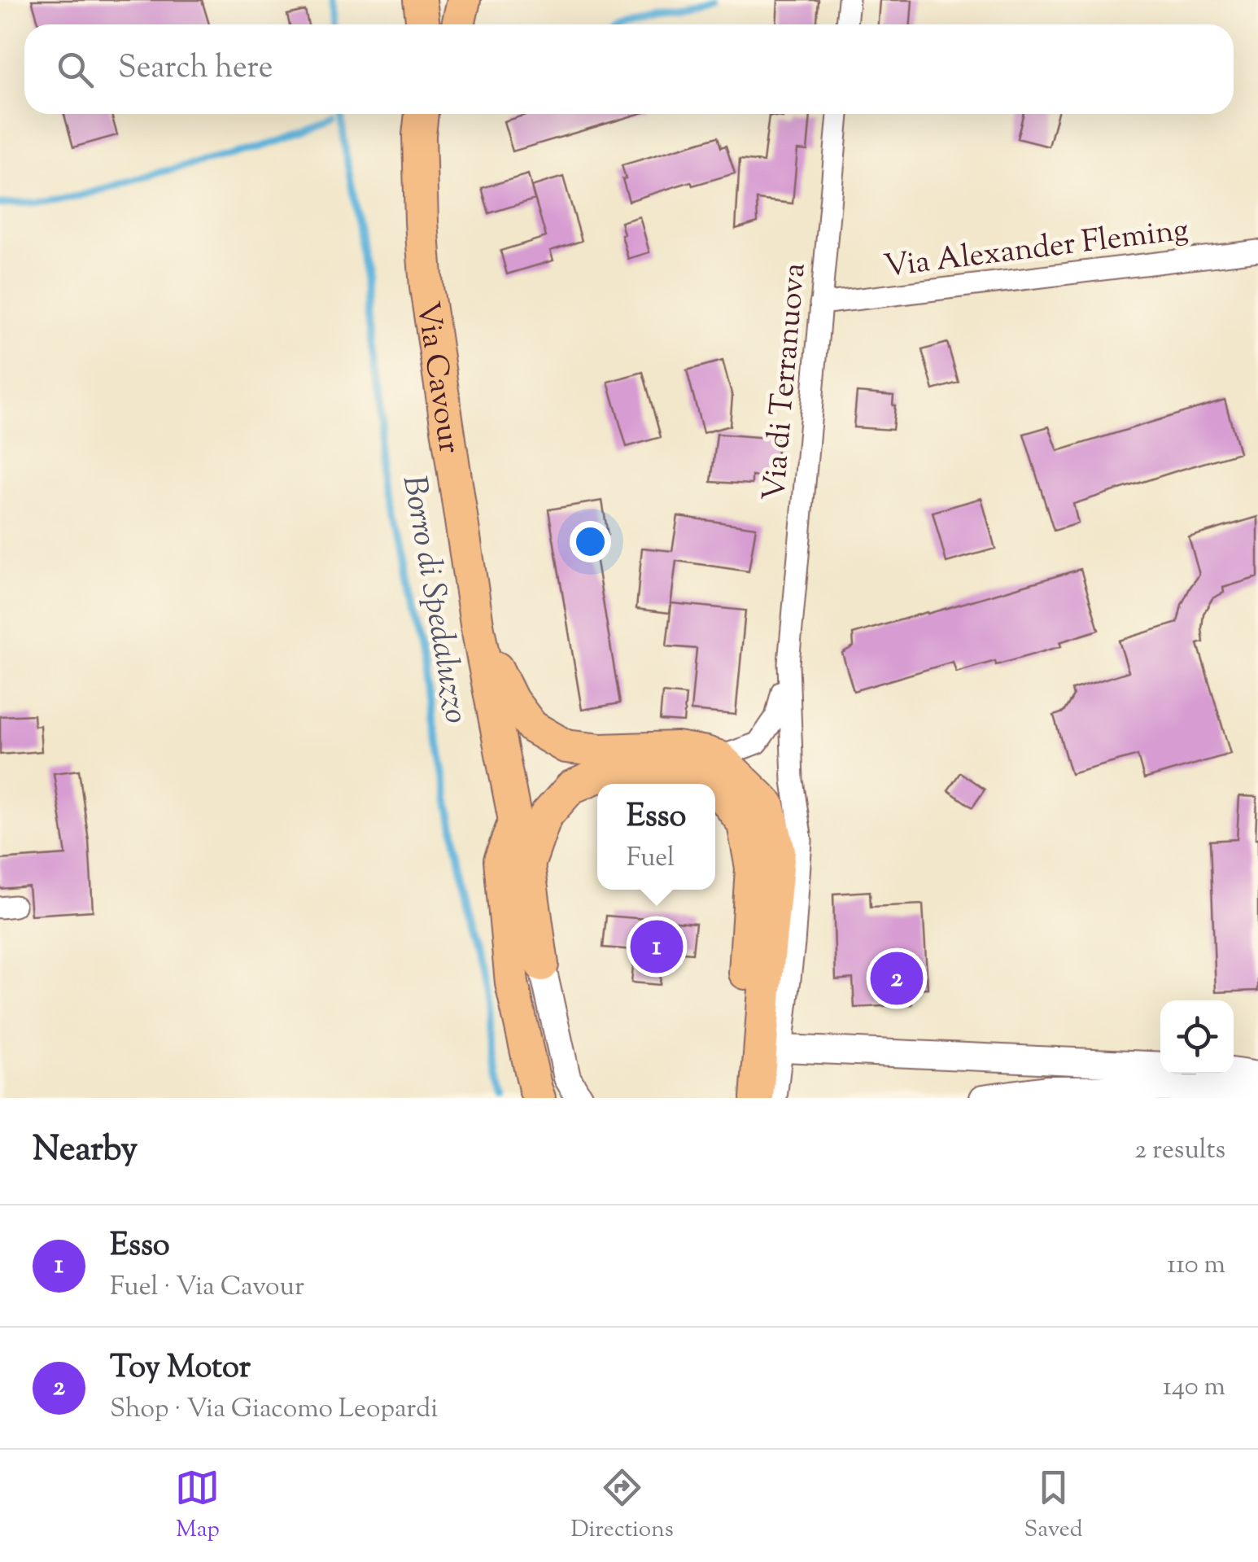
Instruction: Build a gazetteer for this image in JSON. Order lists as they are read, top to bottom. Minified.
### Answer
{"streets":{"main road":["Via Cavour"],"street":["Via Alexander Fleming","Via di Terranuova"]},"crossings":[["Via Alexander Fleming","Via di Terranuova"]],"water":["Borro di Spedaluzzo"],"page":{"search":"Search here","popup":["Esso","Fuel"],"pins":["1","2"],"heading":["Nearby","2 results"],"list":[{"mark":"1","name":"Esso","note":"Fuel · Via Cavour","value":"110 m"},{"mark":"2","name":"Toy Motor","note":"Shop · Via Giacomo Leopardi","value":"140 m"}],"nav":["Map","Directions","Saved"]}}
